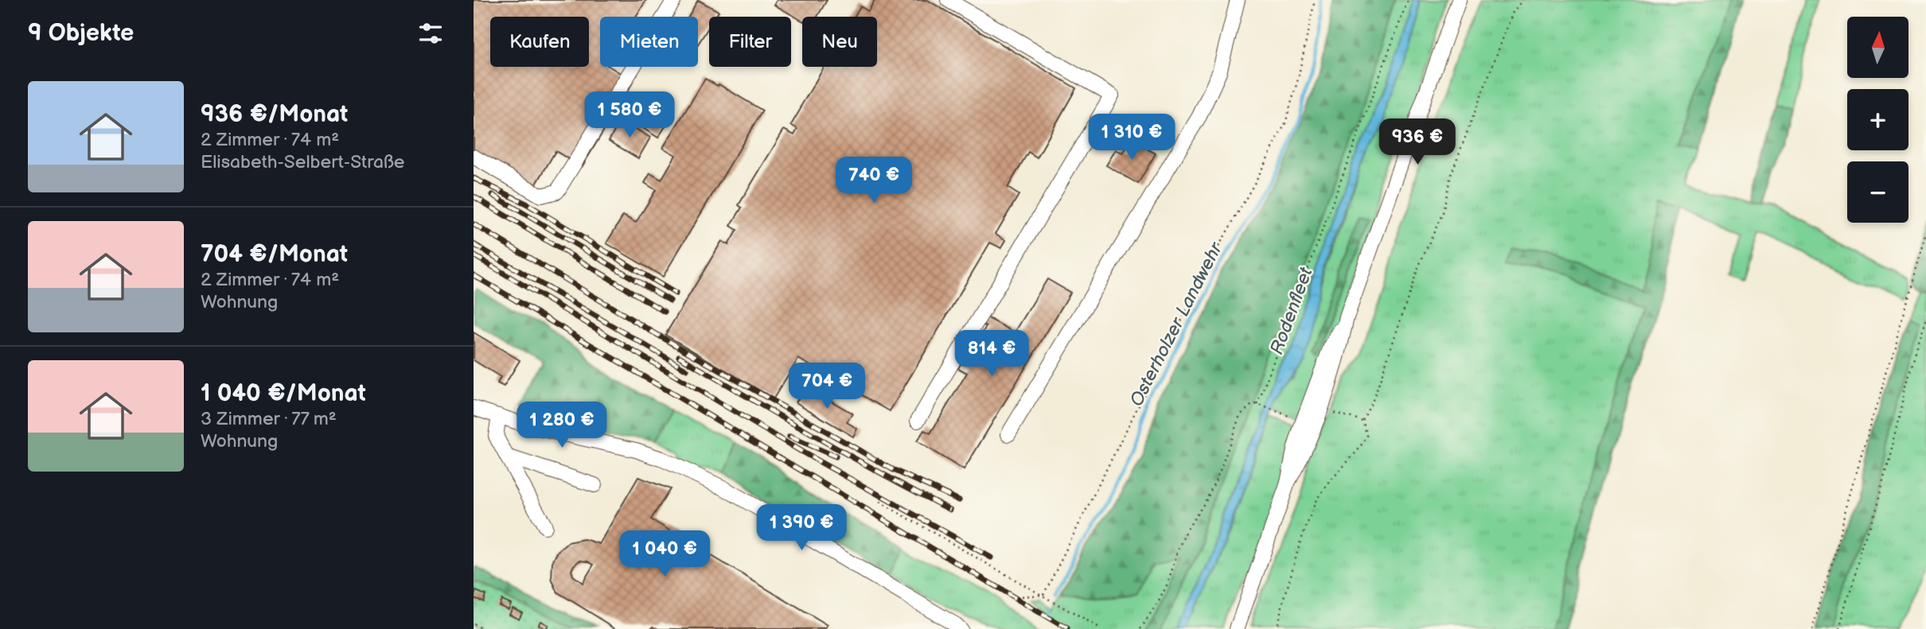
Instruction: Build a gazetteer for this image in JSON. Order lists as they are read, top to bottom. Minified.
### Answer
{"water":["Rodenfleet","Osterholzer Landwehr"],"north":"top","page":{"heading":"9 Objekte","map_buttons":["+","−"],"chip":["Kaufen","Mieten","Filter","Neu"],"list":[{"name":"936 €/Monat","note":"2 Zimmer · 74 m² · Elisabeth-Selbert-Straße"},{"name":"704 €/Monat","note":"2 Zimmer · 74 m² · Wohnung"},{"name":"1 040 €/Monat","note":"3 Zimmer · 77 m² · Wohnung"}],"price":["1 580 €","1 310 €","936 €","740 €","814 €","704 €","1 280 €","1 390 €","1 040 €"]}}
